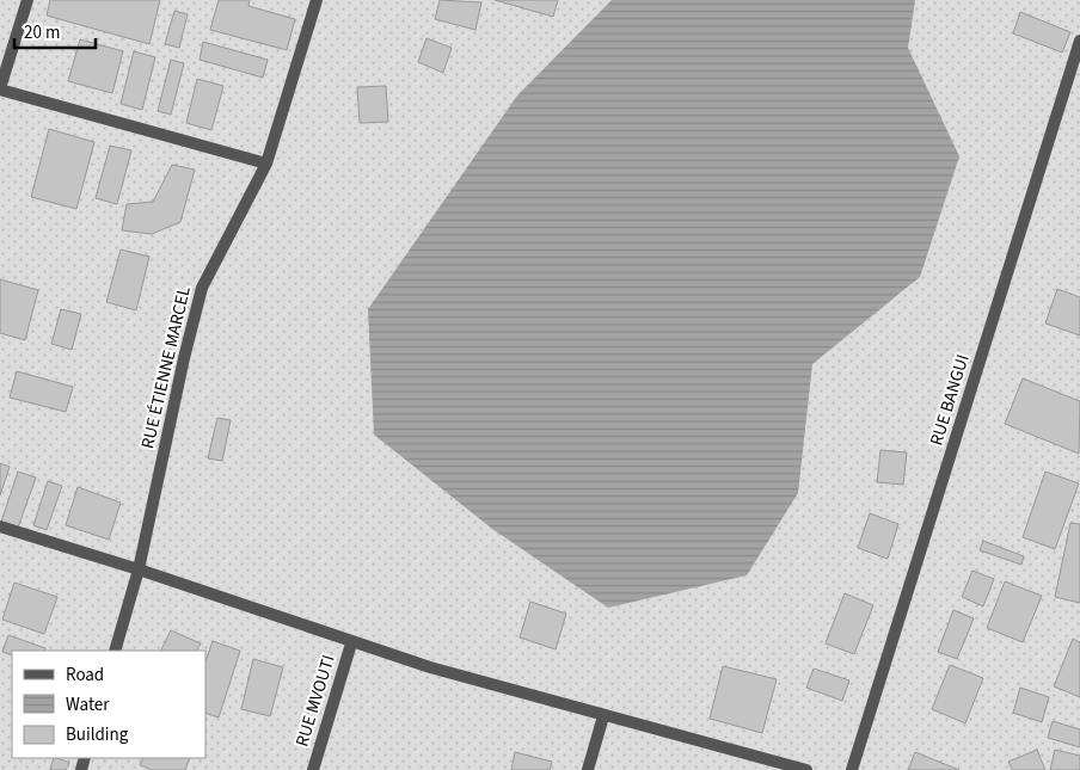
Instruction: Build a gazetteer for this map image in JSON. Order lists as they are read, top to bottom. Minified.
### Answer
{"streets":{"street":["RUE ÉTIENNE MARCEL","RUE BANGUI","RUE MVOUTI"]},"legend":["Road","Water","Building"],"scale_bar":"20 m"}
